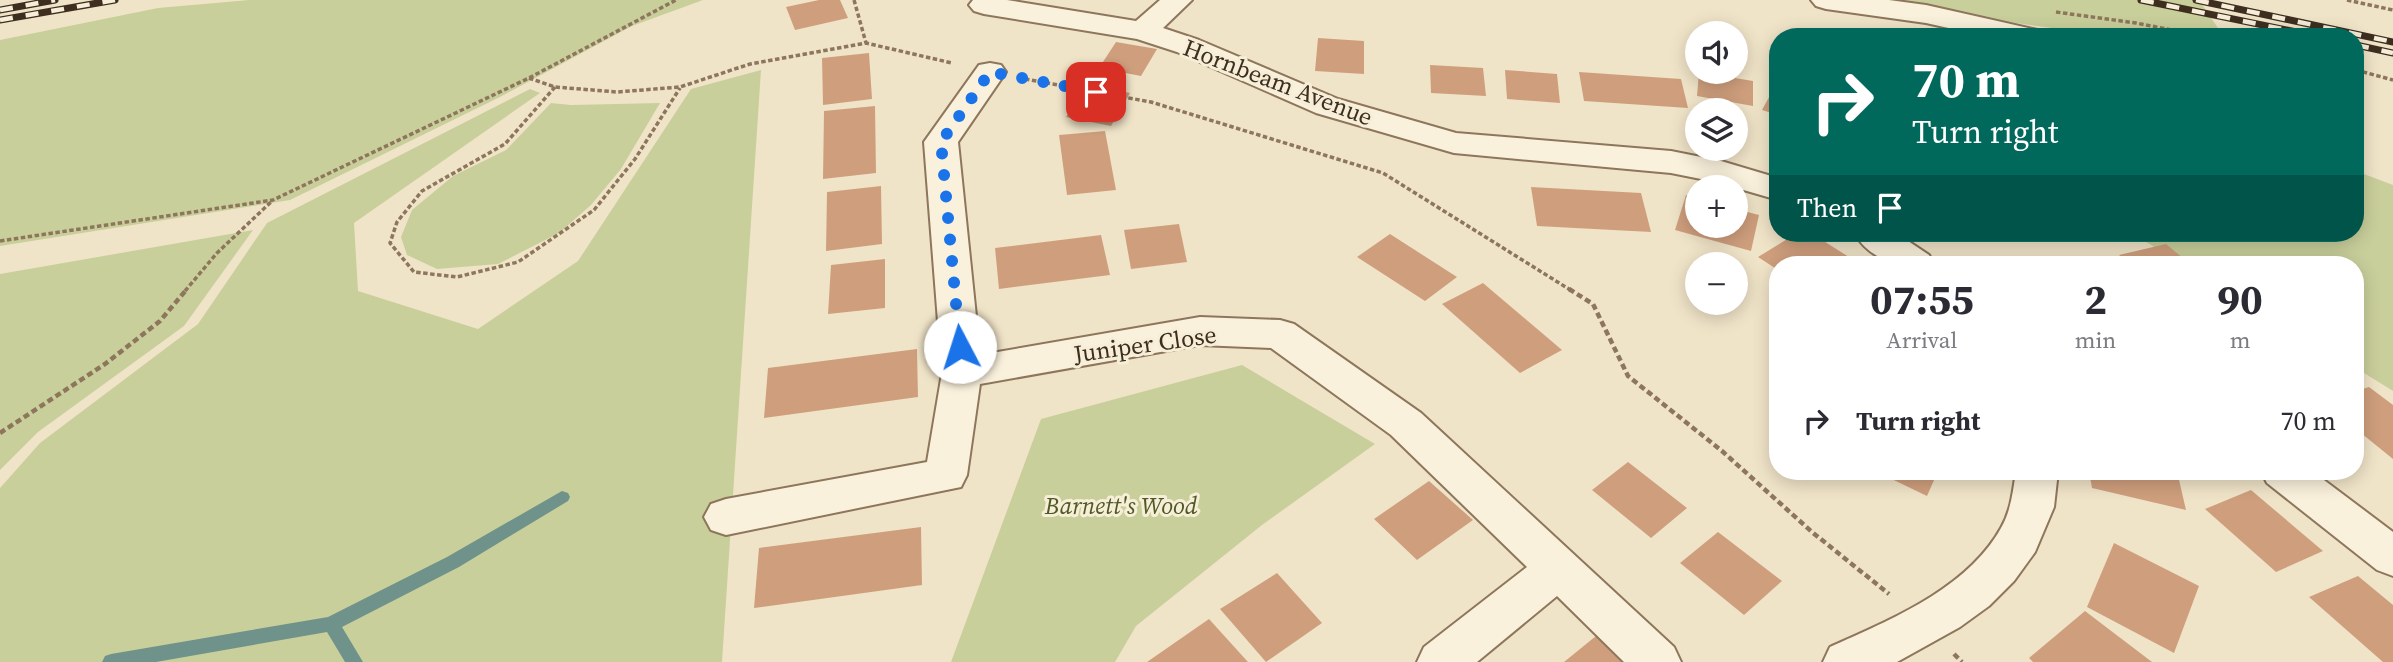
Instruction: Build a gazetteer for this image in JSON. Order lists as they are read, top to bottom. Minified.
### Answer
{"streets":{"street":["Hornbeam Avenue","Juniper Close"]},"parks":["Barnett's Wood"],"page":{"map_buttons":["+","−"],"turn":["70 m","Turn right"],"then":"Then","eta":["07:55","Arrival","2","min","90","m"],"list":[{"name":"Turn right","value":"70 m"}]}}
